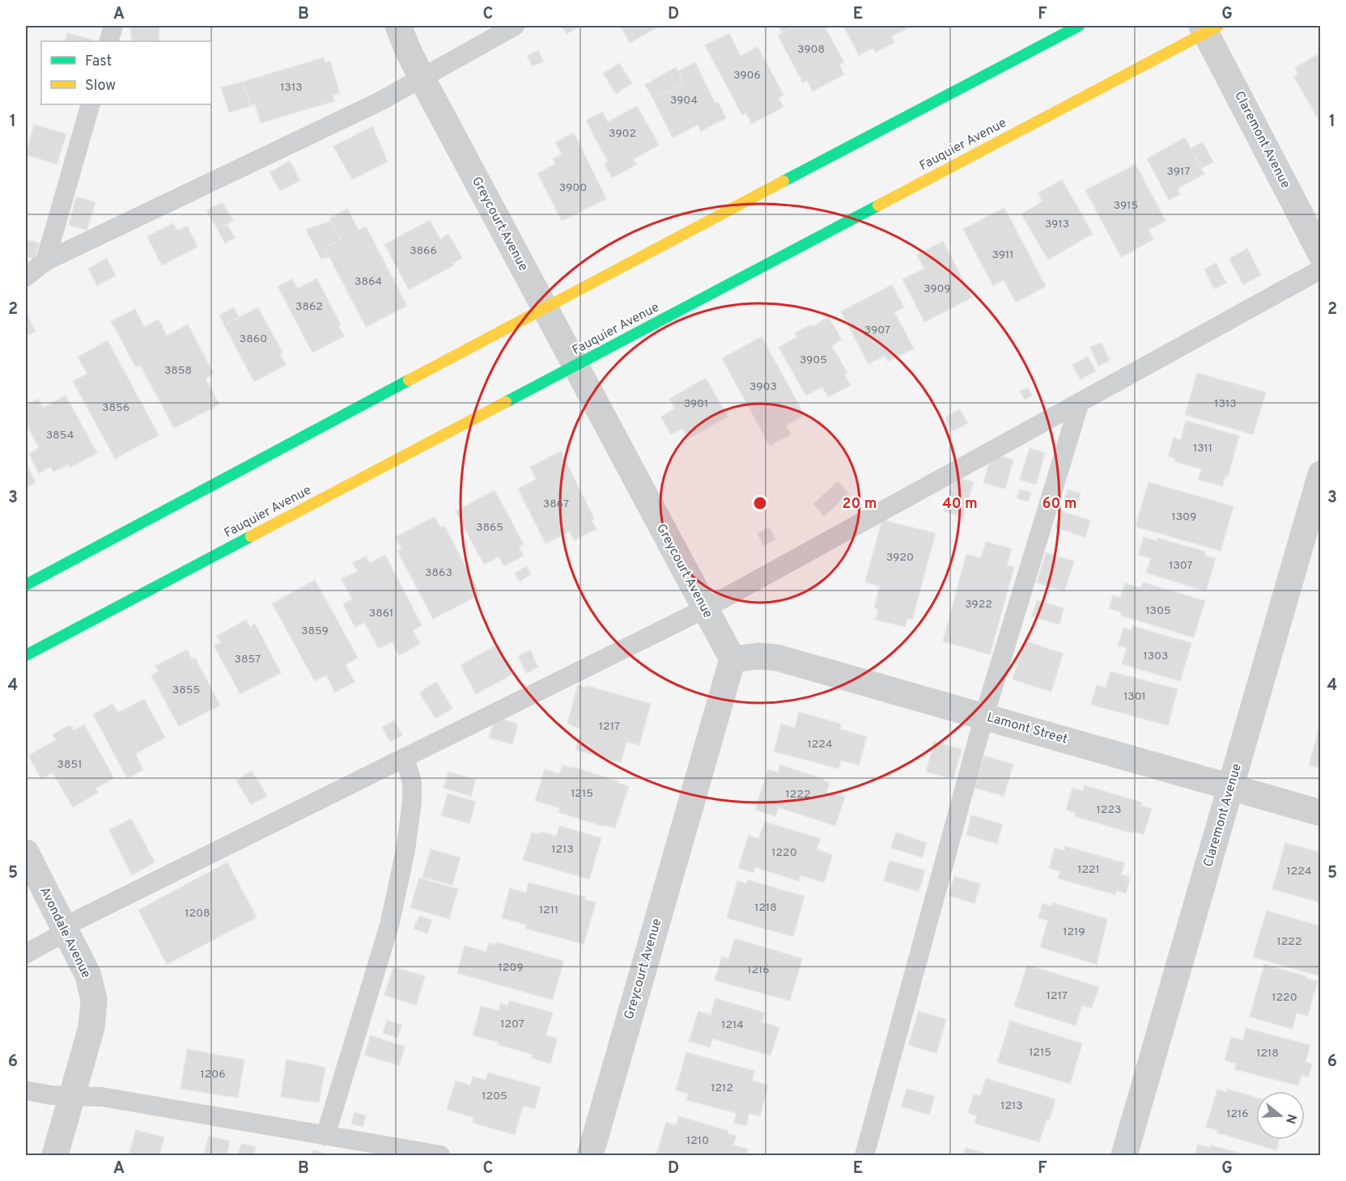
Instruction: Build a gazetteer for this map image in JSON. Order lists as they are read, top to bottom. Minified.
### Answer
{"streets":{"street":["Claremont Avenue","Fauquier Avenue","Greycourt Avenue","Lamont Street","Avondale Avenue"]},"crossings":[["Claremont Avenue","Fauquier Avenue"],["Claremont Avenue","Lamont Street"],["Fauquier Avenue","Greycourt Avenue"],["Greycourt Avenue","Lamont Street"]],"house_numbers":["3908","3906","1313","3904","3902","3917","3900","3915","3913","3866","3911","3864","3909","3862","3907","3860","3905","3858","3903","3901","1313","3856","3854","1311","3867","1309","3865","3920","1307","3863","3922","1305","3861","3859","1303","3857","3855","1301","1217","1224","3851","1215","1222","1223","1213","1220","1221","1224","1218","1211","1208","1219","1222","1209","1216","1217","1220","1207","1214","1215","1218","1206","1212","1205","1213","1216","1210"],"legend":["Fast","Slow"],"north":"right","grid":{"columns":["A","B","C","D","E","F","G"],"rows":["1","2","3","4","5","6"]},"rings":["20 m","40 m","60 m"]}
